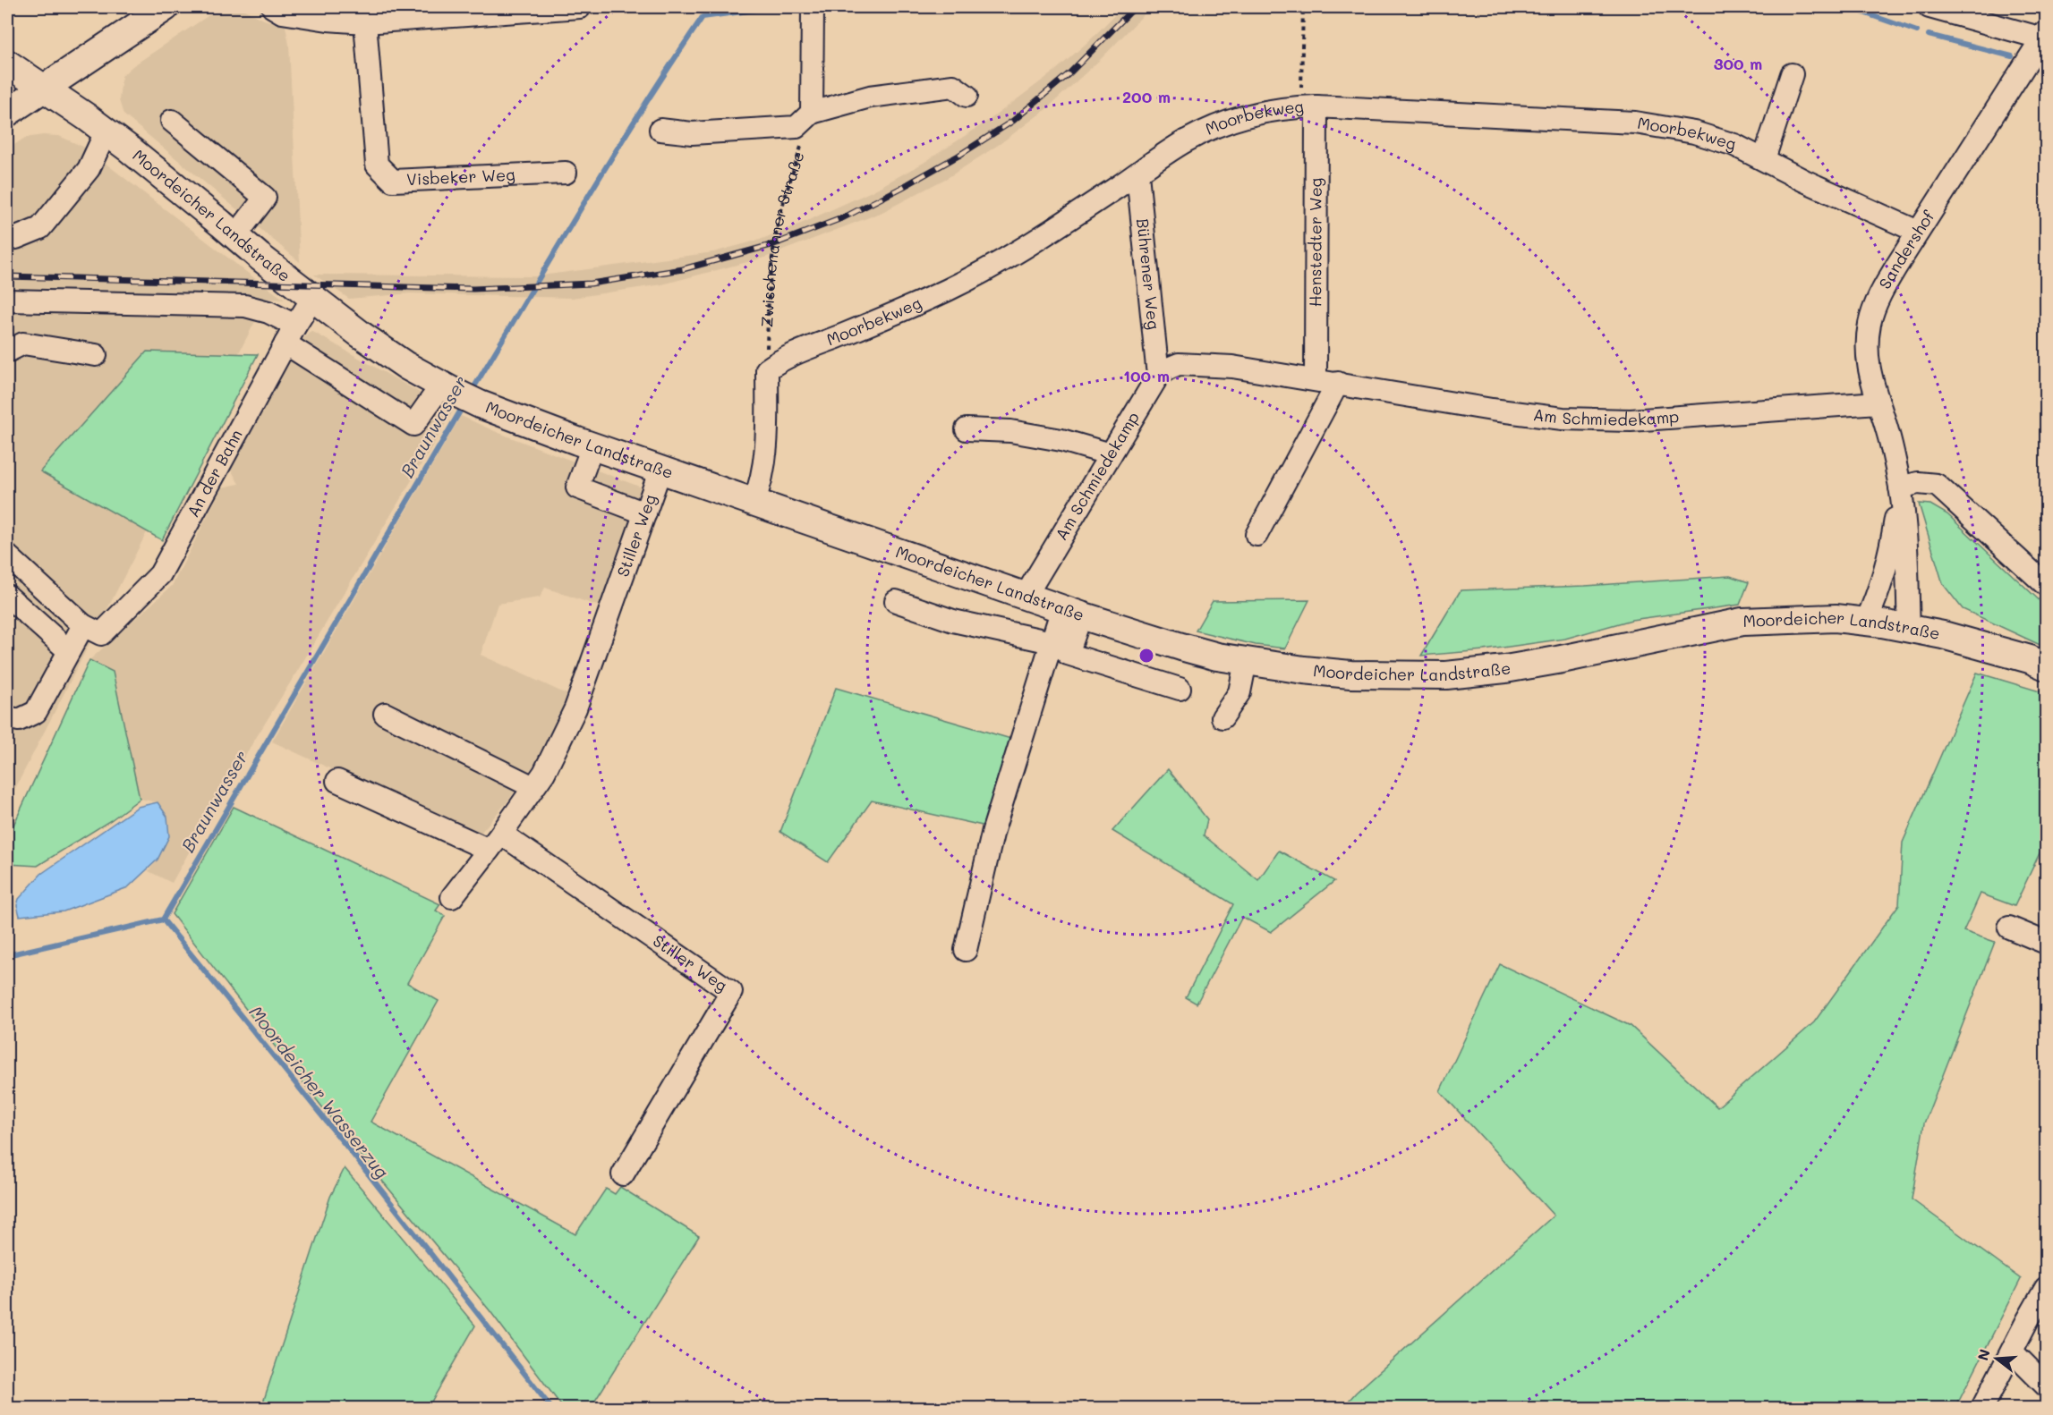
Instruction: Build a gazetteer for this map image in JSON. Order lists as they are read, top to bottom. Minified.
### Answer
{"streets":{"main road":["Moordeicher Landstraße"],"street":["Moorbekweg","Visbeker Weg","Zwischenahner Straße","Henstedter Weg","Sandershof","Bührener Weg","Am Schmiedekamp","An der Bahn","Stiller Weg"]},"crossings":[["Moorbekweg","Zwischenahner Straße"],["Moorbekweg","Henstedter Weg"],["Moorbekweg","Sandershof"],["Moorbekweg","Bührener Weg"],["Moordeicher Landstraße","Sandershof"],["Moordeicher Landstraße","Am Schmiedekamp"],["Moordeicher Landstraße","An der Bahn"],["Moordeicher Landstraße","Stiller Weg"],["Henstedter Weg","Am Schmiedekamp"],["Sandershof","Am Schmiedekamp"],["Bührener Weg","Am Schmiedekamp"]],"water":["Braunwasser","Moordeicher Wasserzug"],"north":"left","rings":["300 m","200 m","100 m"]}
